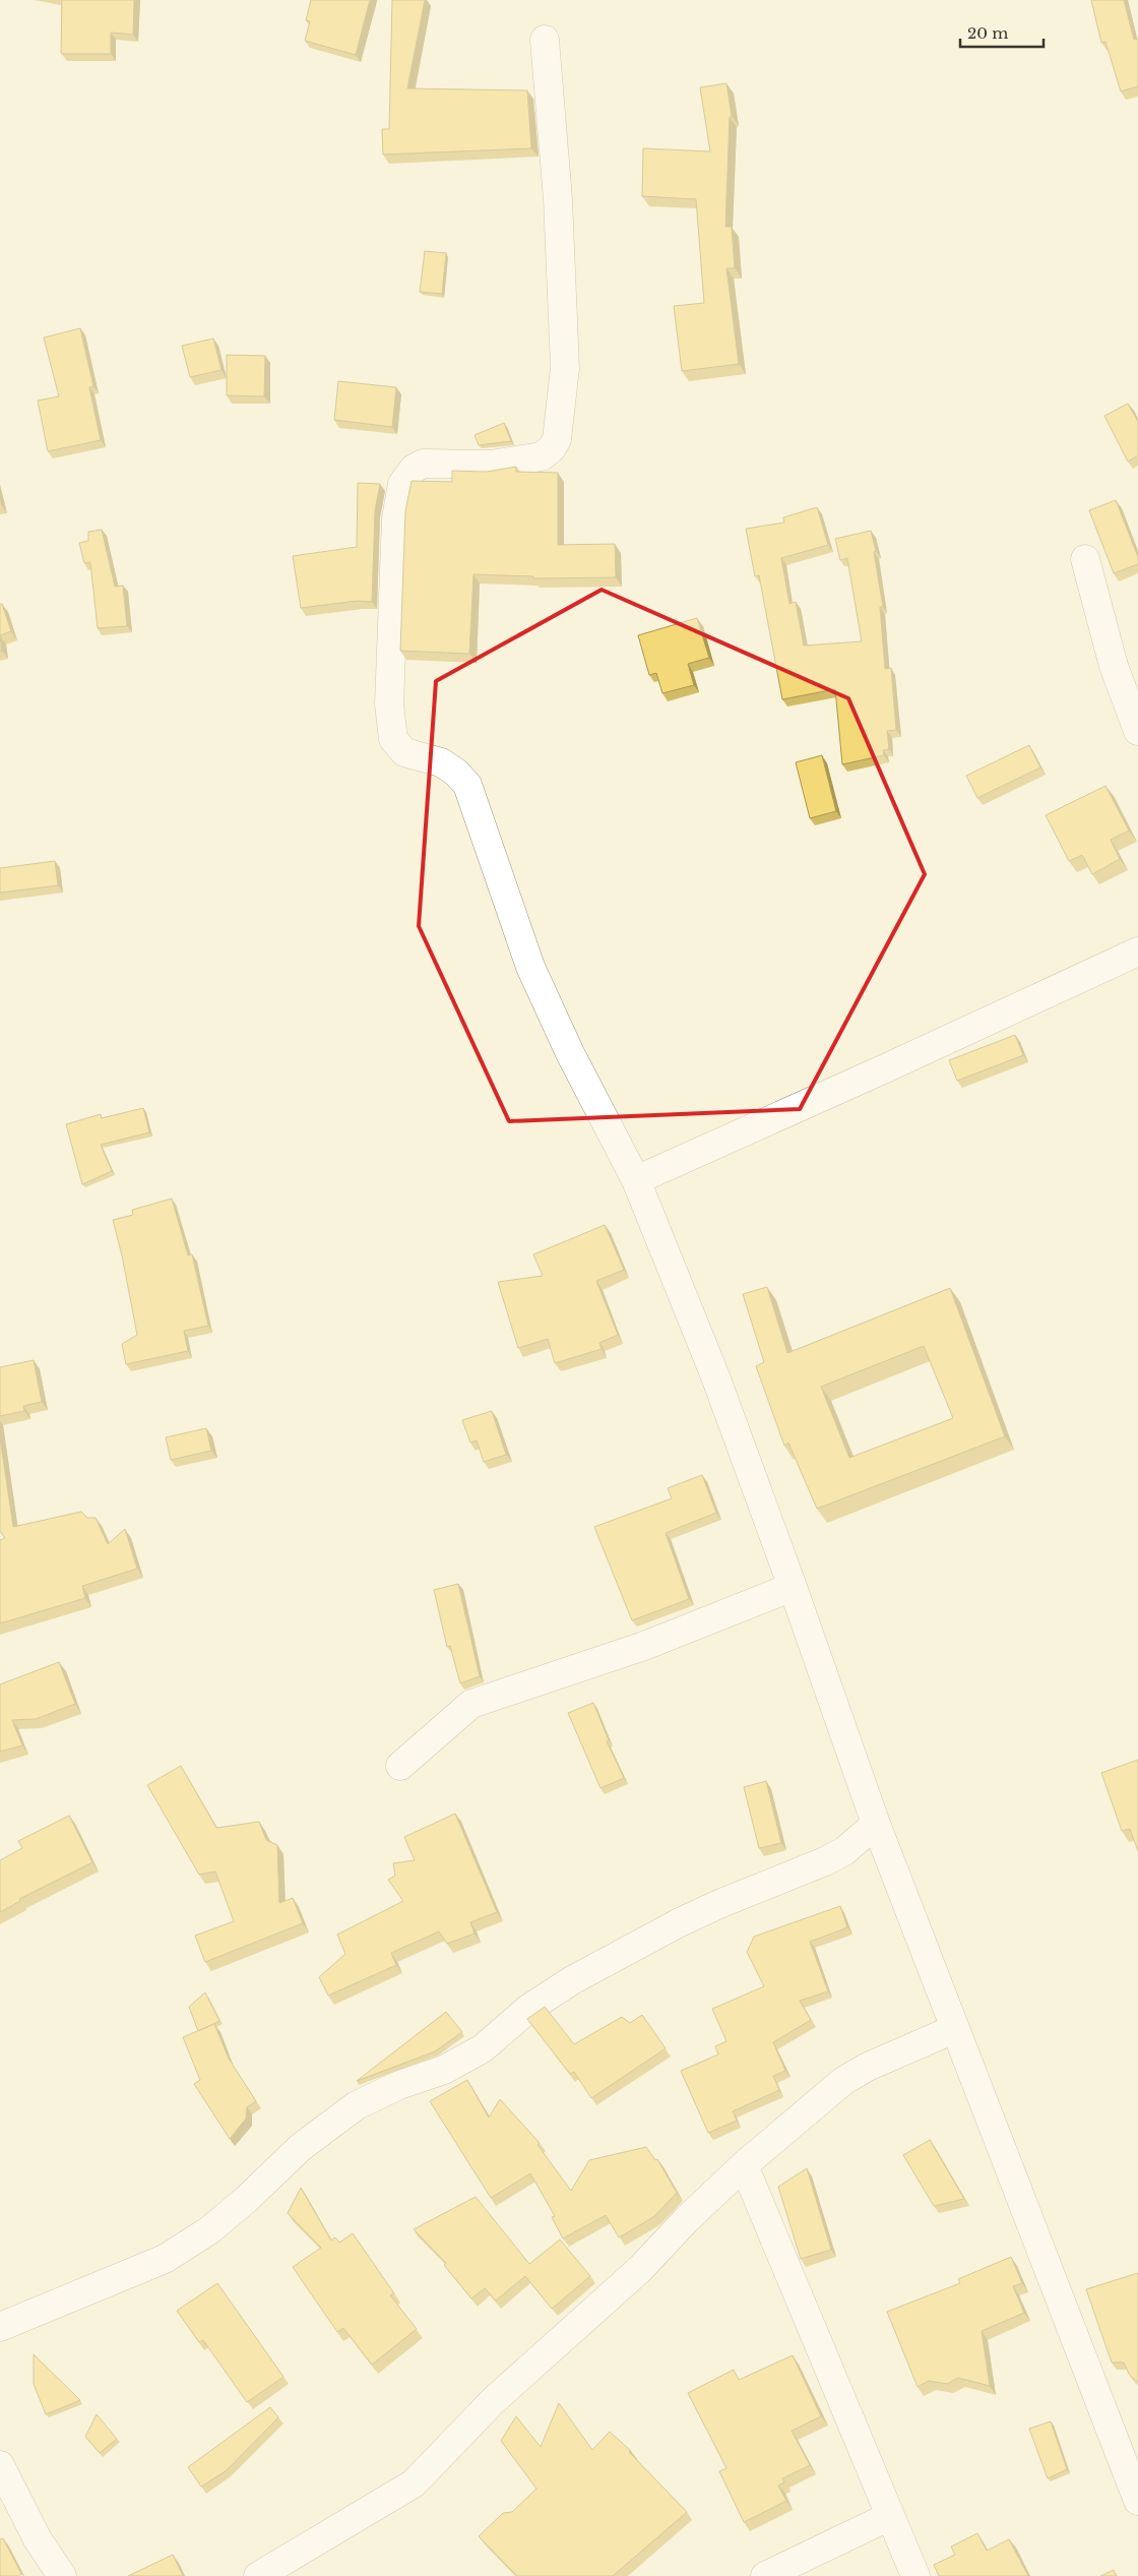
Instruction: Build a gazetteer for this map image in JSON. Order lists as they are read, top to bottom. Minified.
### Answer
{"scale_bar":"20 m"}
